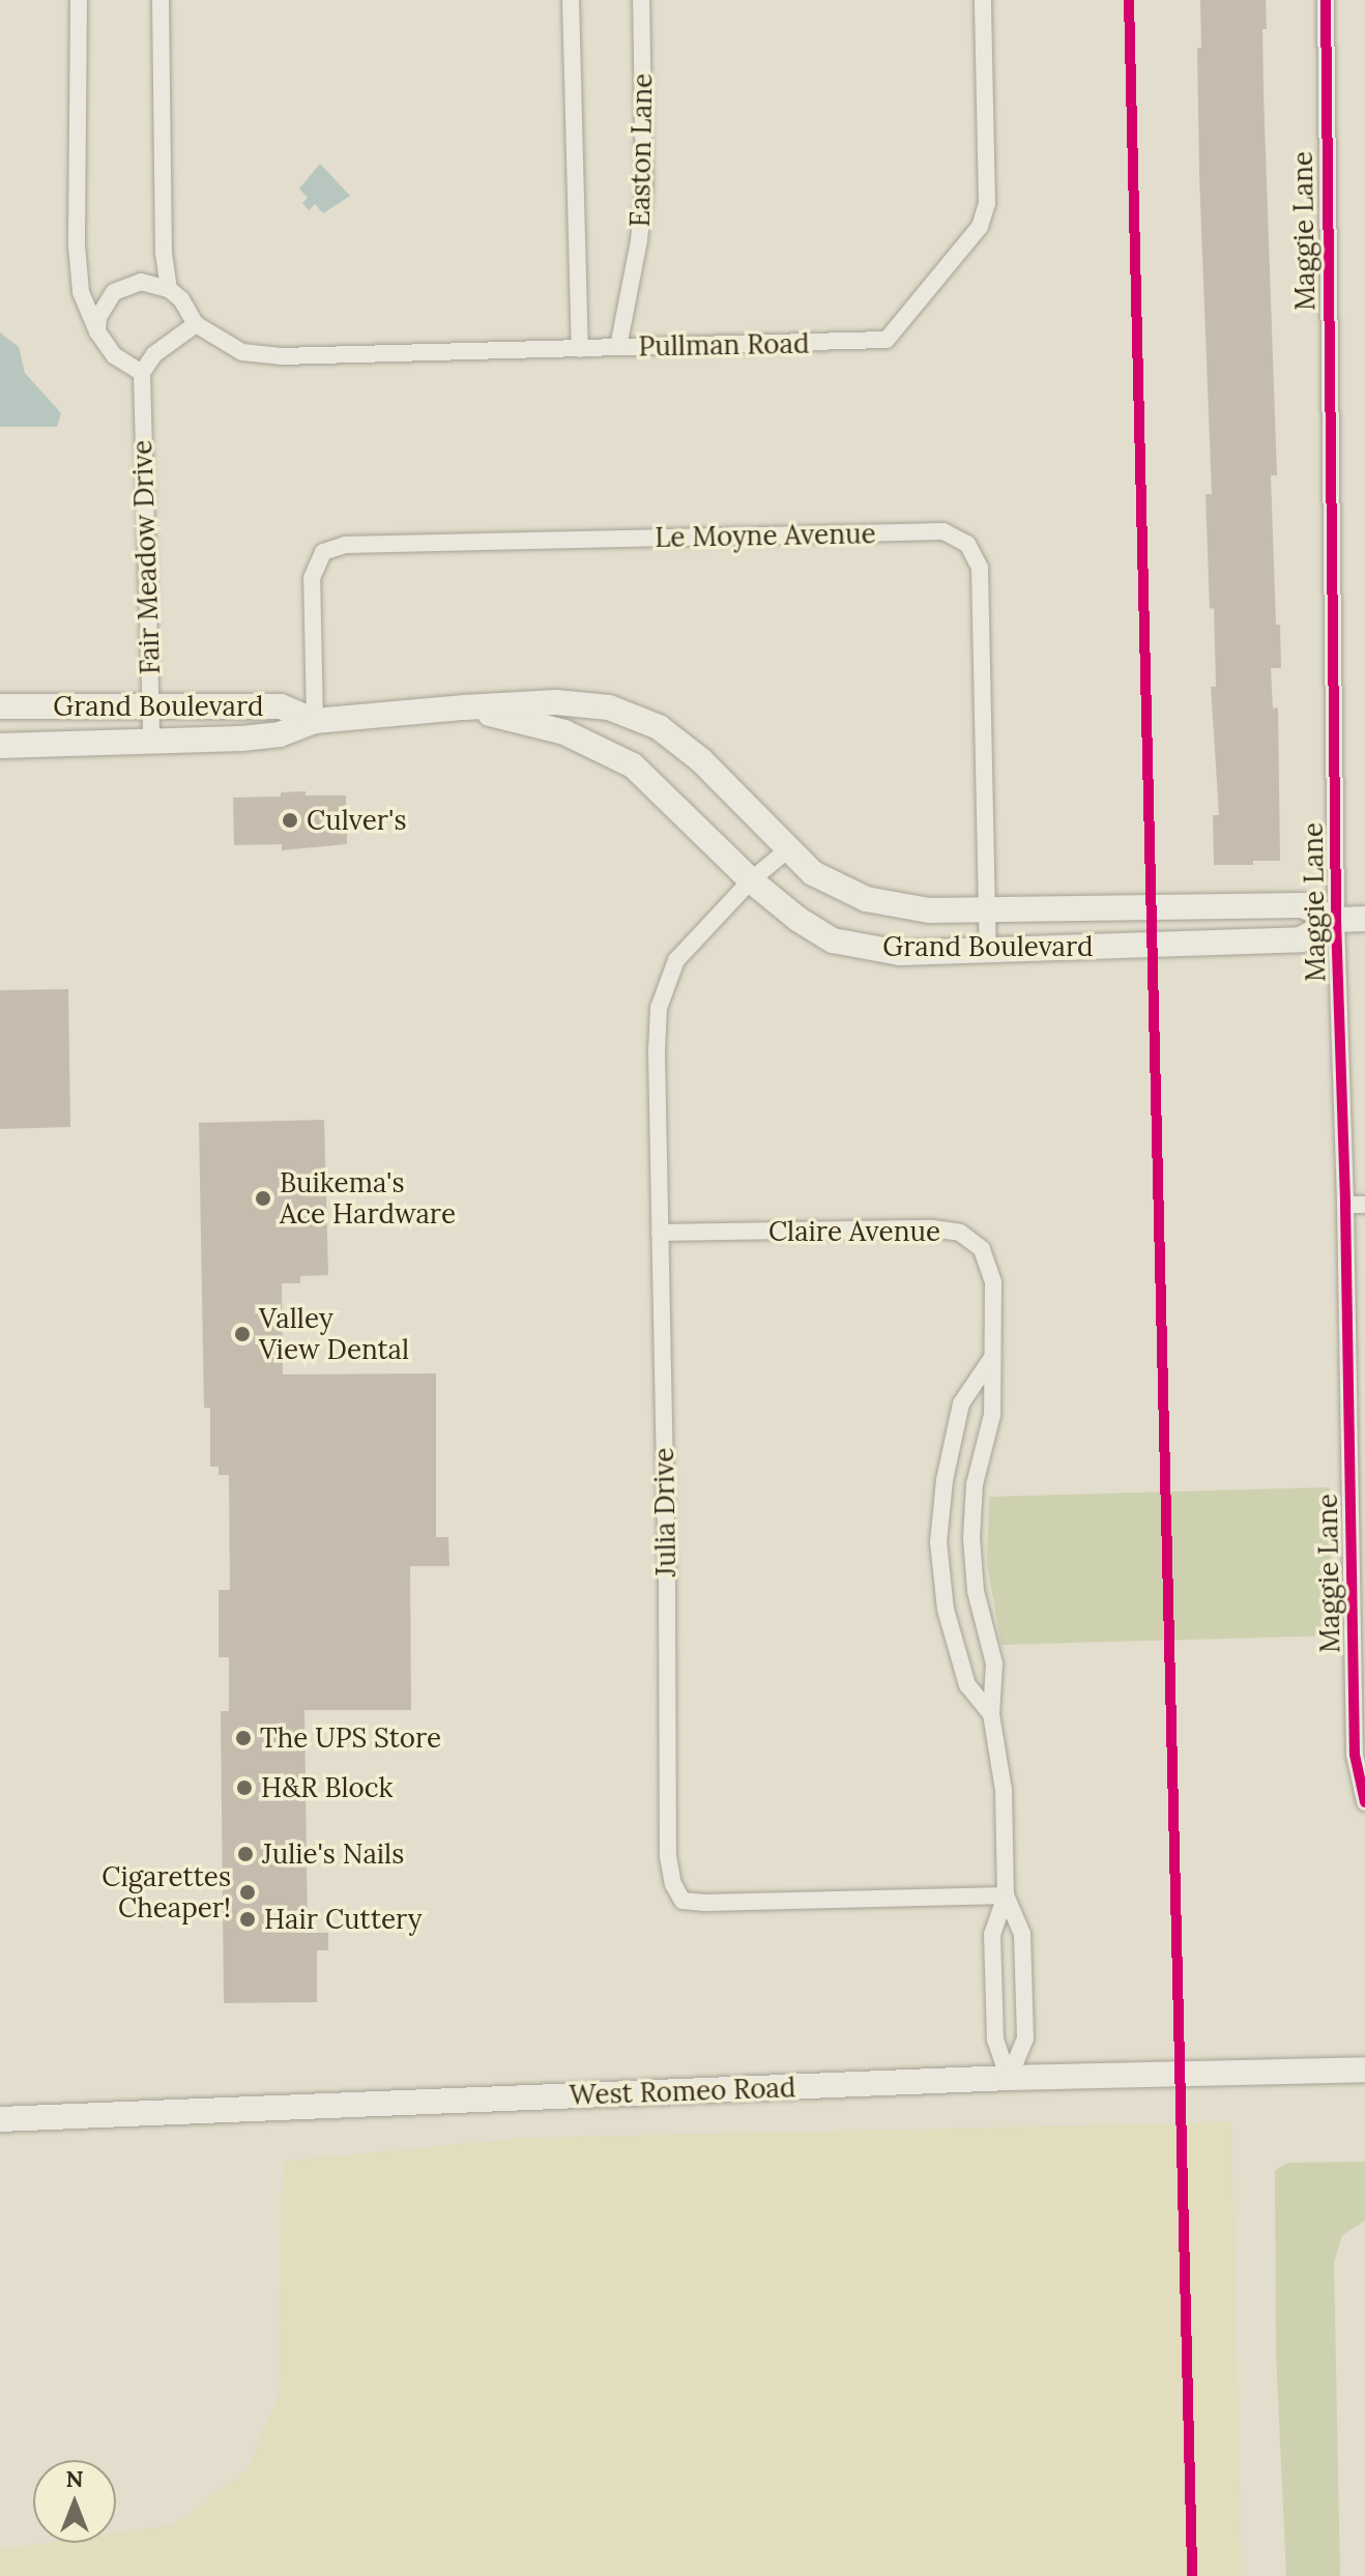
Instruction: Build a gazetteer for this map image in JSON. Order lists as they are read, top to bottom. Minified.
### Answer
{"streets":{"street":["Easton Lane","Maggie Lane","Pullman Road","Le Moyne Avenue","Fair Meadow Drive","Grand Boulevard","Claire Avenue","Julia Drive","West Romeo Road"]},"crossings":[["Easton Lane","Pullman Road"],["Maggie Lane","Grand Boulevard"],["Pullman Road","Fair Meadow Drive"],["Le Moyne Avenue","Grand Boulevard"],["Fair Meadow Drive","Grand Boulevard"],["Grand Boulevard","Julia Drive"],["Claire Avenue","Julia Drive"],["Claire Avenue","West Romeo Road"]],"places":["Culver's","Buikema's Ace Hardware","Valley View Dental","The UPS Store","H&R Block","Julie's Nails","Cigarettes Cheaper!","Hair Cuttery"],"north":"top"}
